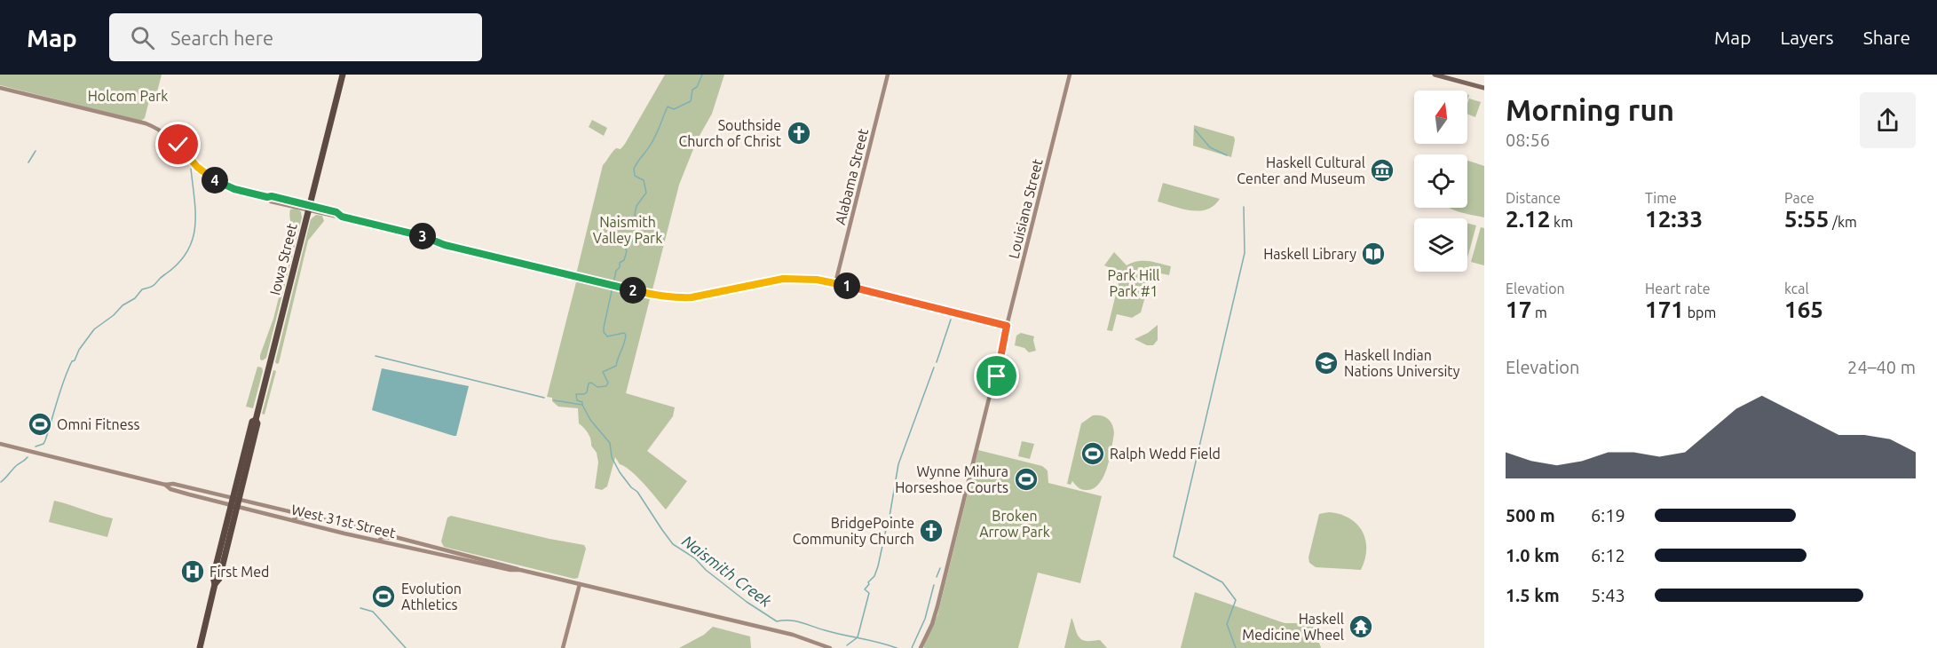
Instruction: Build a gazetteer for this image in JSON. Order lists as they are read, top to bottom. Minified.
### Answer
{"streets":{"highway":["Iowa Street"],"main road":["Alabama Street","Louisiana Street","West 31st Street"]},"crossings":[["Iowa Street","West 31st Street"]],"water":["Naismith Creek"],"parks":["Holcom Park","Naismith Valley Park","Park Hill Park #1","Broken Arrow Park"],"places":{"church":["Southside Church of Christ","BridgePointe Community Church"],"museum":["Haskell Cultural Center and Museum"],"library":["Haskell Library"],"school or university":["Haskell Indian Nations University"],"sports":["Omni Fitness","Ralph Wedd Field","Wynne Mihura Horseshoe Courts","Evolution Athletics"],"hospital":["First Med"],"temple":["Haskell Medicine Wheel"]},"north":"top","page":{"header":"Map","search":"Search here","nav":["Map","Layers","Share"],"heading":["Morning run","08:56"],"stats":[["Distance","2.12 km"],["Time","12:33"],["Pace","5:55 /km"],["Elevation","17 m"],["Heart rate","171 bpm"],["kcal","165"]],"pins":["4","3","1","2"],"chart":["Elevation","24–40 m"],"list":[{"name":"500 m","note":"6:19"},{"name":"1.0 km","note":"6:12"},{"name":"1.5 km","note":"5:43"}]}}
